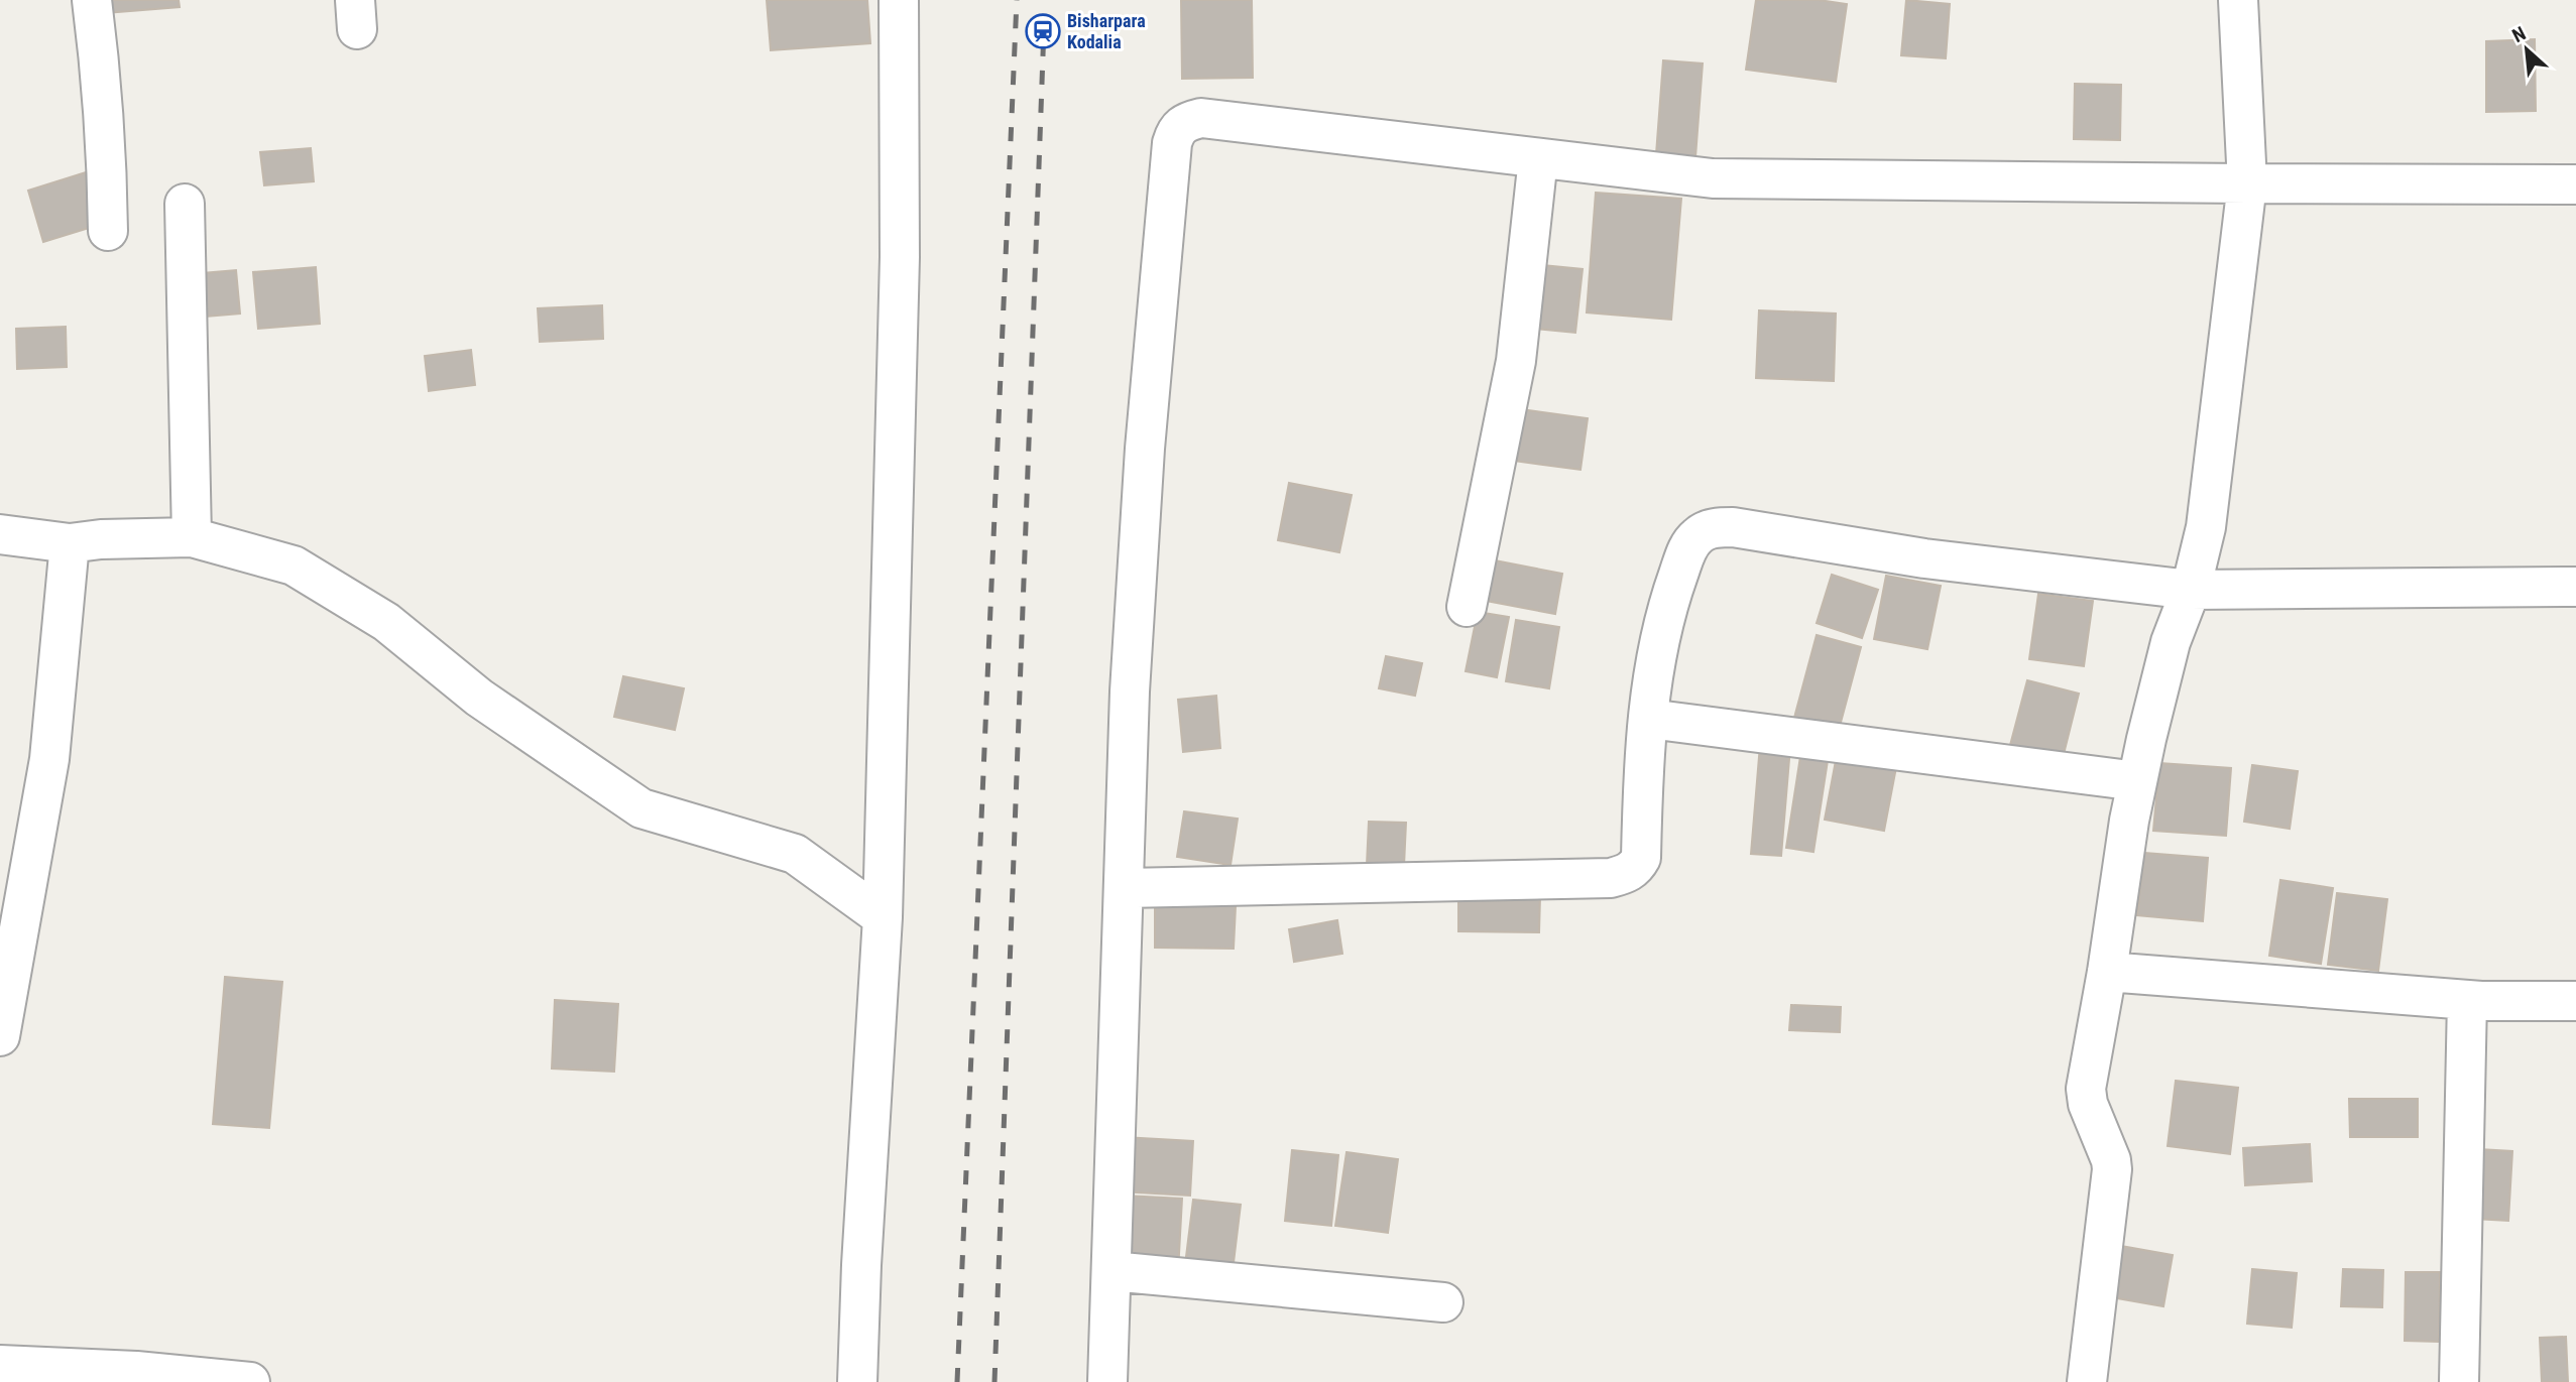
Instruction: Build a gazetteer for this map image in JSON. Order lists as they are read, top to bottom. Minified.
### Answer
{"places":{"station":["Bisharpara Kodalia"]},"north":"top left"}
